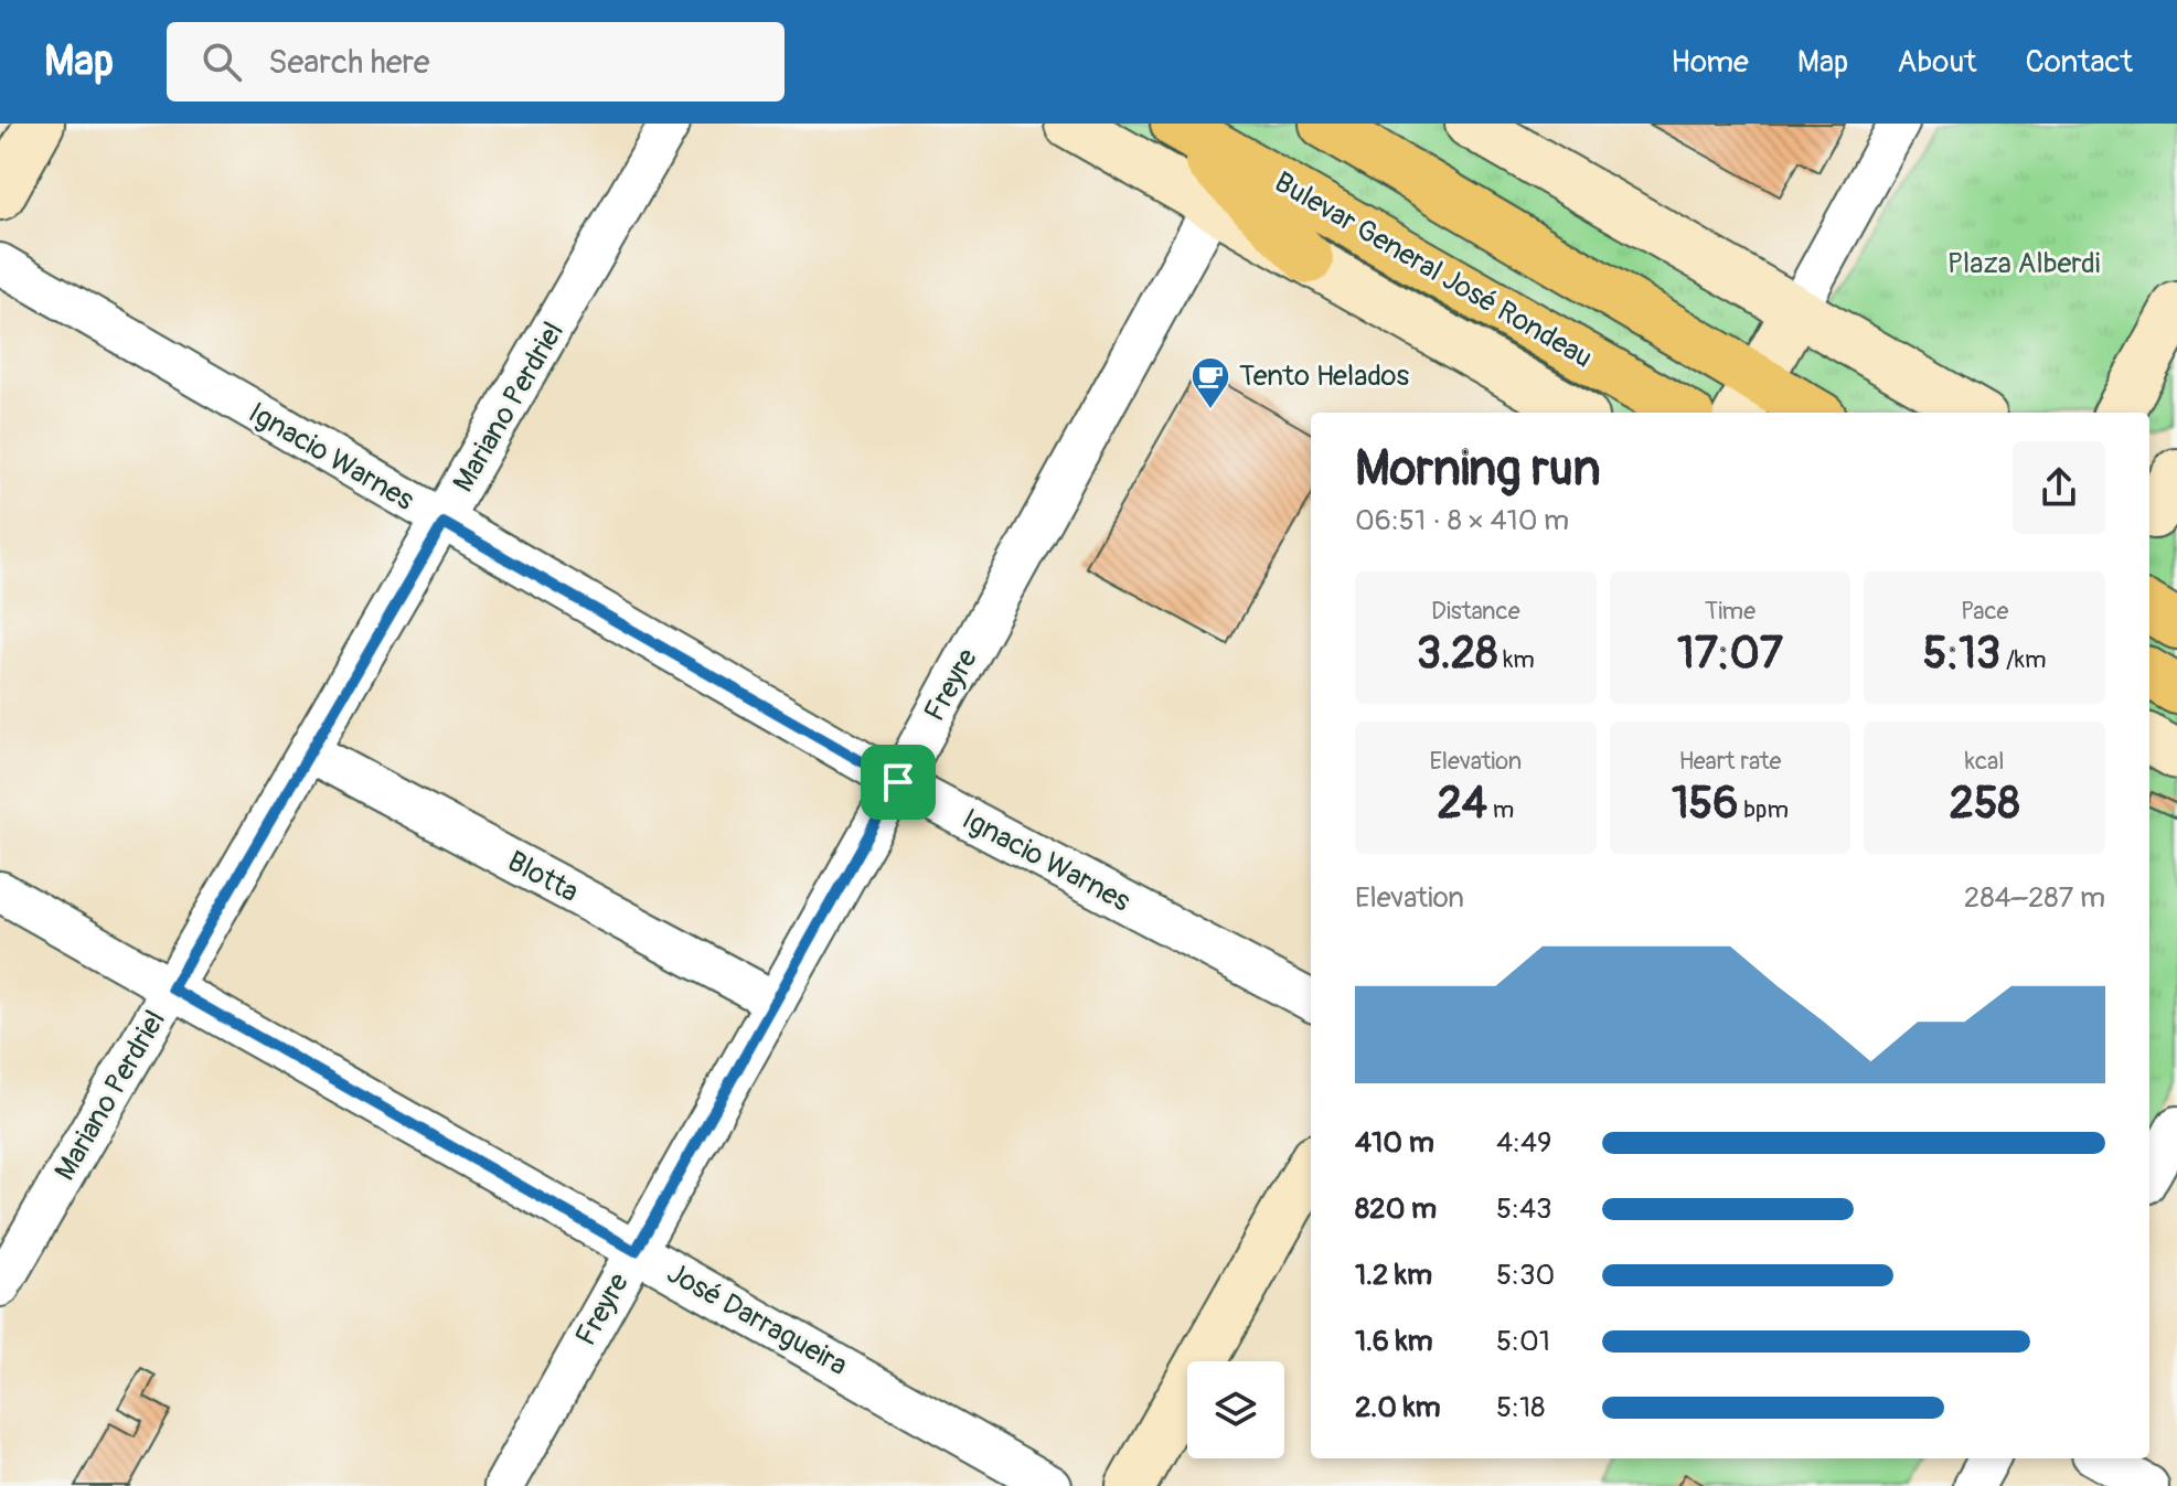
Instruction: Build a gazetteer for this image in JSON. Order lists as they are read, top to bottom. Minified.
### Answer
{"streets":{"main road":["Bulevar General José Rondeau"],"street":["Mariano Perdriel","Ignacio Warnes","Freyre","Blotta","José Darragueira"]},"crossings":[["Bulevar General José Rondeau","Freyre"],["Mariano Perdriel","Ignacio Warnes"],["Mariano Perdriel","Blotta"],["Mariano Perdriel","José Darragueira"],["Ignacio Warnes","Freyre"],["Freyre","Blotta"],["Freyre","José Darragueira"]],"parks":["Plaza Alberdi"],"places":{"cafe":["Tento Helados"]},"page":{"header":"Map","search":"Search here","nav":["Home","Map","About","Contact"],"heading":["Morning run","06:51 · 8 × 410 m"],"stats":[["Distance","3.28 km"],["Time","17:07"],["Pace","5:13 /km"],["Elevation","24 m"],["Heart rate","156 bpm"],["kcal","258"]],"chart":["Elevation","284–287 m"],"list":[{"name":"410 m","note":"4:49"},{"name":"820 m","note":"5:43"},{"name":"1.2 km","note":"5:30"},{"name":"1.6 km","note":"5:01"},{"name":"2.0 km","note":"5:18"}]}}
